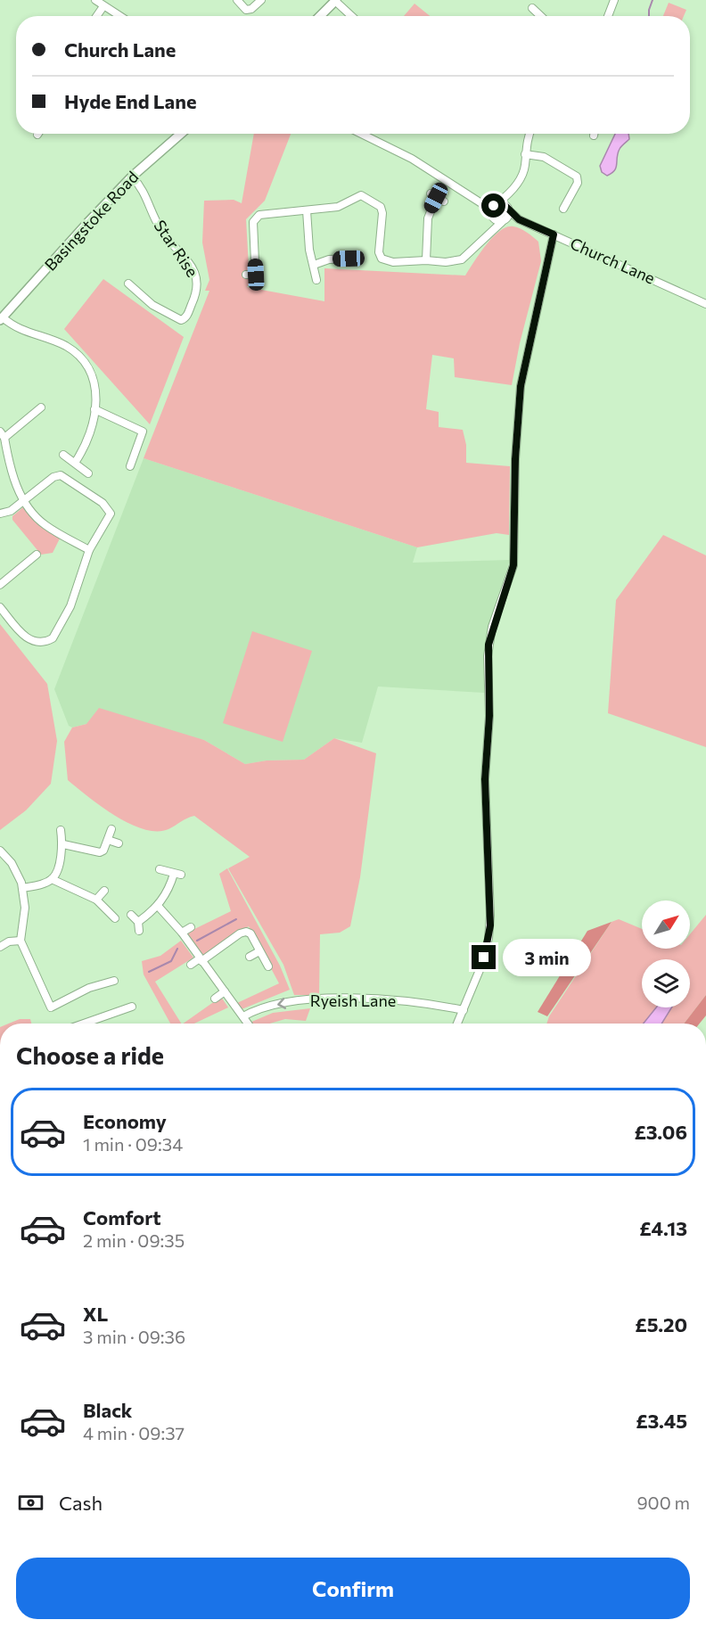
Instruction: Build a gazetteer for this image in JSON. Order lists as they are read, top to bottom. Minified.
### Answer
{"streets":{"street":["Basingstoke Road","Star Rise","Church Lane","Ryeish Lane"]},"crossings":[["Basingstoke Road","Star Rise"]],"one_way":["Ryeish Lane"],"north":"top right","page":{"banner":["Church Lane","Hyde End Lane"],"bubble":"3 min","heading":"Choose a ride","list":[{"name":"Economy","note":"1 min · 09:34","value":"£3.06"},{"name":"Comfort","note":"2 min · 09:35","value":"£4.13"},{"name":"XL","note":"3 min · 09:36","value":"£5.20"},{"name":"Black","note":"4 min · 09:37","value":"£3.45"}],"pay":["Cash","900 m"],"buttons":"Confirm"}}
